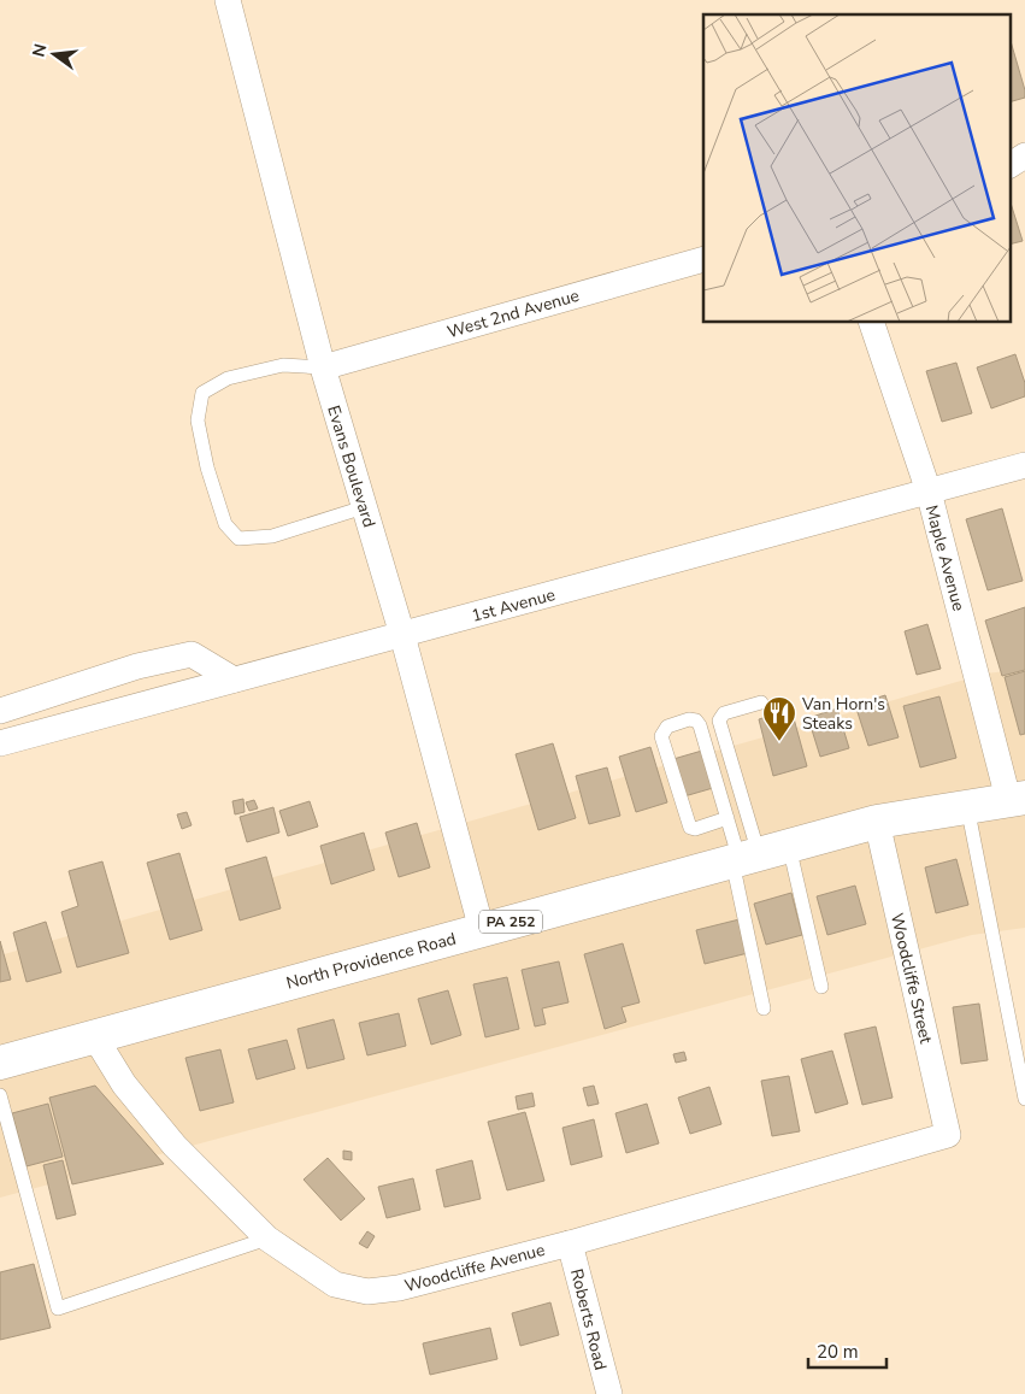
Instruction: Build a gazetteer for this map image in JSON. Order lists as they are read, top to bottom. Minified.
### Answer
{"streets":{"main road":["PA 252","North Providence Road"],"street":["West 2nd Avenue","Evans Boulevard","Maple Avenue","1st Avenue","Woodcliffe Street","Woodcliffe Avenue","Roberts Road"]},"crossings":[["West 2nd Avenue","Evans Boulevard"],["Evans Boulevard","1st Avenue"],["Evans Boulevard","North Providence Road"],["Maple Avenue","1st Avenue"],["Maple Avenue","North Providence Road"],["North Providence Road","Woodcliffe Street"],["North Providence Road","Woodcliffe Avenue"],["Woodcliffe Street","Woodcliffe Avenue"],["Woodcliffe Avenue","Roberts Road"]],"places":{"restaurant":["Van Horn's Steaks"]},"scale_bar":"20 m","north":"left"}
